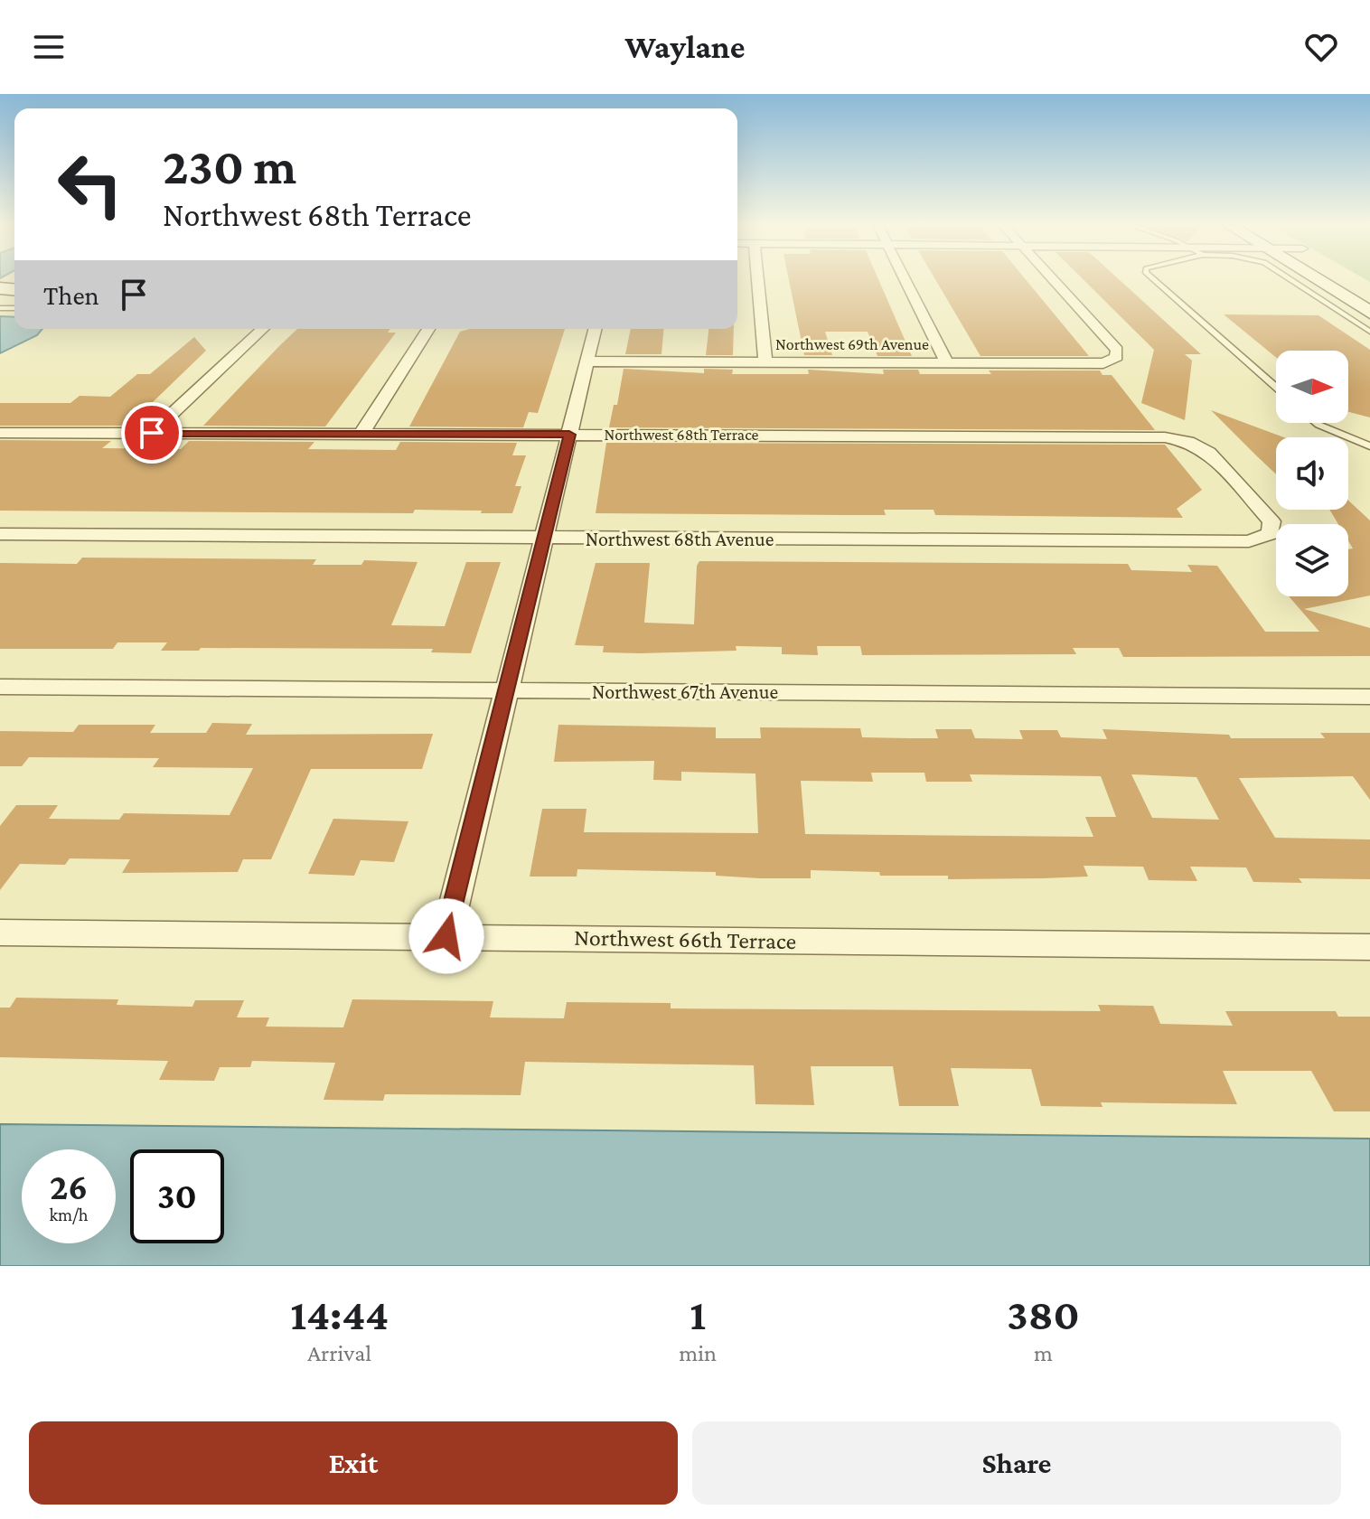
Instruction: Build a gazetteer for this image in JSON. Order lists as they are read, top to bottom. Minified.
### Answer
{"streets":{"street":["Northwest 69th Avenue","Northwest 68th Terrace","Northwest 68th Avenue","Northwest 67th Avenue","Northwest 66th Terrace"]},"crossings":[["Northwest 68th Terrace","Northwest 68th Avenue"]],"north":"right","page":{"header":"Waylane","turn":["230 m","Northwest 68th Terrace"],"then":"Then","speed":"26 km/h","limit":"30","eta":["14:44","Arrival","1","min","380","m"],"buttons":["Exit","Share"]}}
